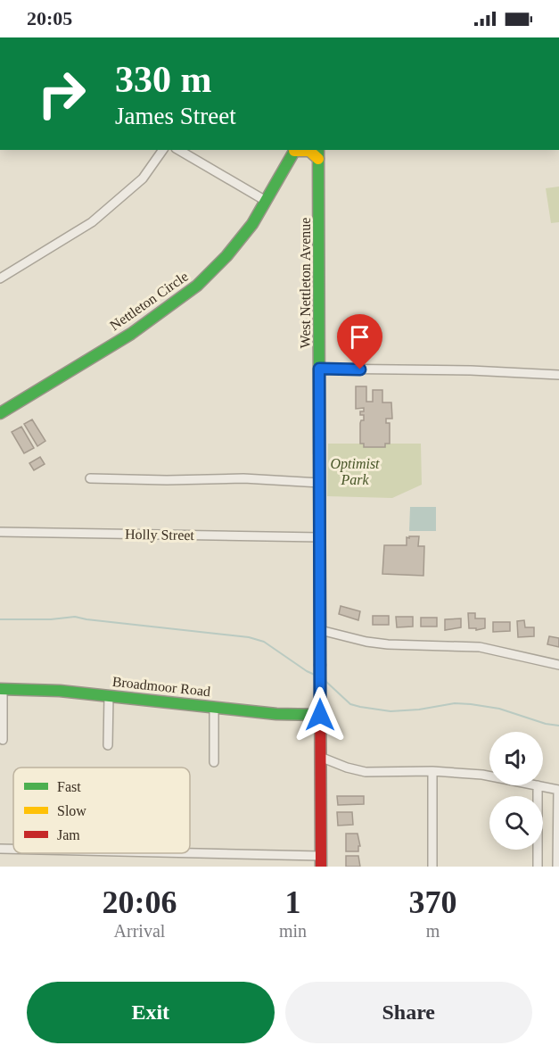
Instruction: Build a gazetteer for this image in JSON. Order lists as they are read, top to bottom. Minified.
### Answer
{"streets":{"street":["West Nettleton Avenue","Nettleton Circle","Holly Street","Broadmoor Road"]},"crossings":[["West Nettleton Avenue","Holly Street"],["West Nettleton Avenue","Broadmoor Road"]],"parks":["Optimist Park"],"legend":["Fast","Slow","Jam"],"page":{"status":"20:05","turn":["330 m","James Street"],"eta":["20:06","Arrival","1","min","370","m"],"buttons":["Exit","Share"]}}
